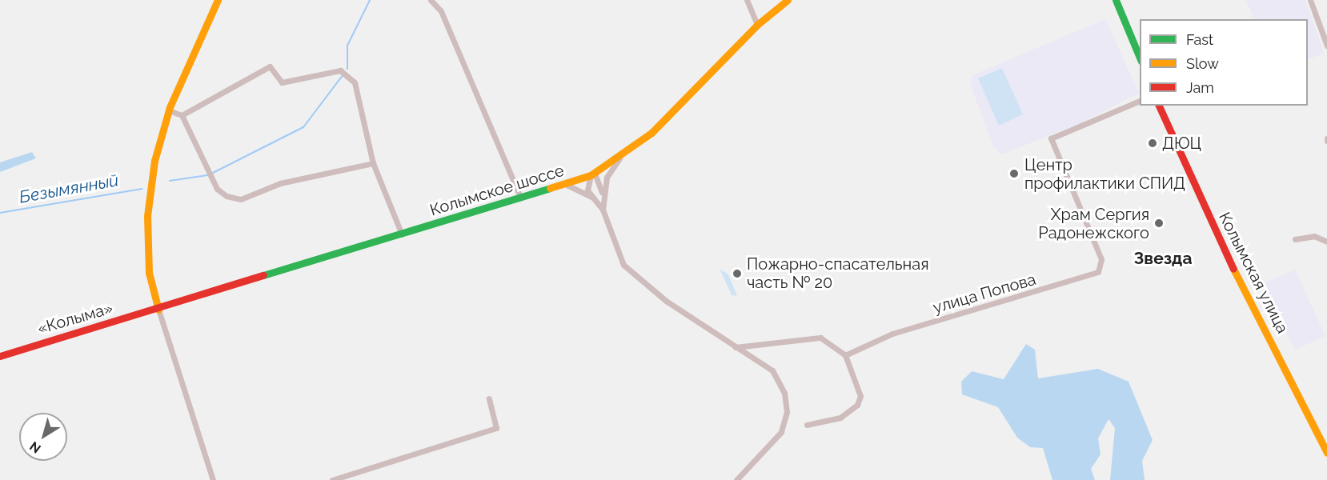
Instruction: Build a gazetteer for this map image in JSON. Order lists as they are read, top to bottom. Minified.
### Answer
{"streets":{"main road":["Колымское шоссе","Колымская улица","«Колыма»"],"street":["улица Попова"]},"crossings":[["Колымское шоссе","«Колыма»"]],"districts":["Звезда"],"water":["Безымянный"],"places":["ДЮЦ","Центр профилактики СПИД","Храм Сергия Радонежского","Пожарно-спасательная часть № 20"],"legend":["Fast","Slow","Jam"],"north":"bottom left"}
